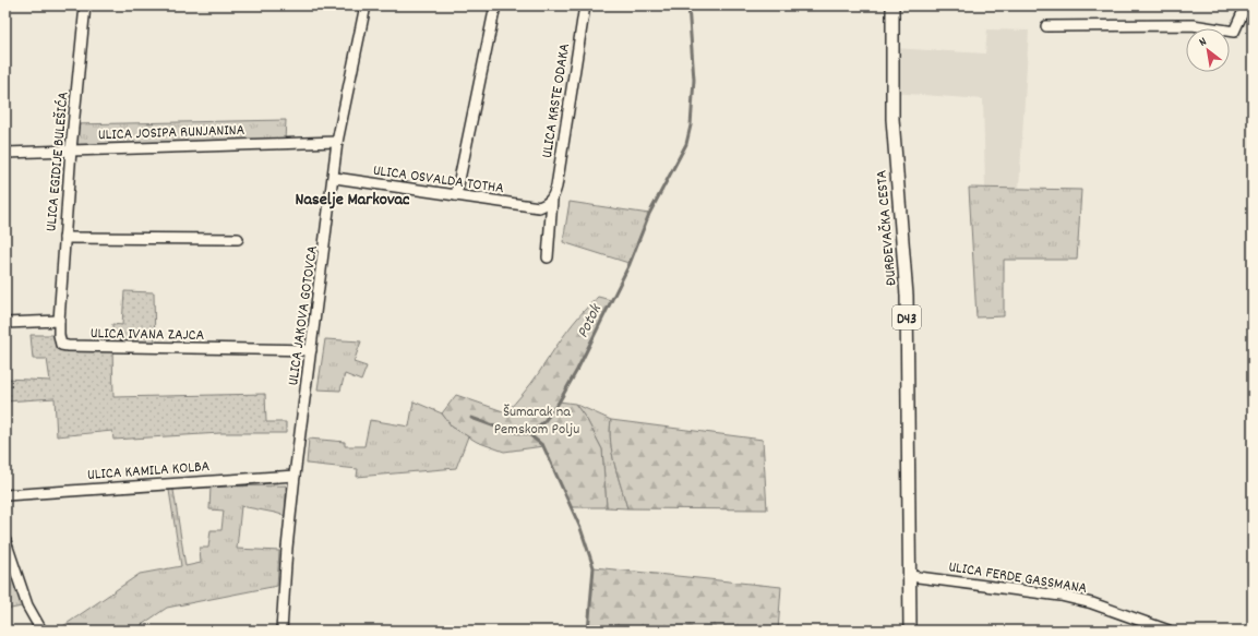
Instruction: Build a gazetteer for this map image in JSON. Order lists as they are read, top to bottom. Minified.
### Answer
{"streets":{"main road":["ĐURĐEVAČKA CESTA","D43"],"street":["ULICA KRSTE ODAKA","ULICA JOSIPA RUNJANINA","ULICA EGIDIJE BULEŠIĆA","ULICA OSVALDA TOTHA","ULICA JAKOVA GOTOVCA","ULICA IVANA ZAJCA","ULICA KAMILA KOLBA","ULICA FERDE GASSMANA"]},"crossings":[["ULICA KRSTE ODAKA","ULICA OSVALDA TOTHA"],["ULICA JOSIPA RUNJANINA","ULICA EGIDIJE BULEŠIĆA"],["ULICA JOSIPA RUNJANINA","ULICA JAKOVA GOTOVCA"],["ULICA EGIDIJE BULEŠIĆA","ULICA IVANA ZAJCA"],["ULICA OSVALDA TOTHA","ULICA JAKOVA GOTOVCA"],["ĐURĐEVAČKA CESTA","ULICA FERDE GASSMANA"],["ULICA JAKOVA GOTOVCA","ULICA IVANA ZAJCA"],["ULICA JAKOVA GOTOVCA","ULICA KAMILA KOLBA"]],"districts":["Naselje Markovac"],"water":["Potok"],"parks":["Šumarak na Pemskom Polju"],"north":"top left"}
